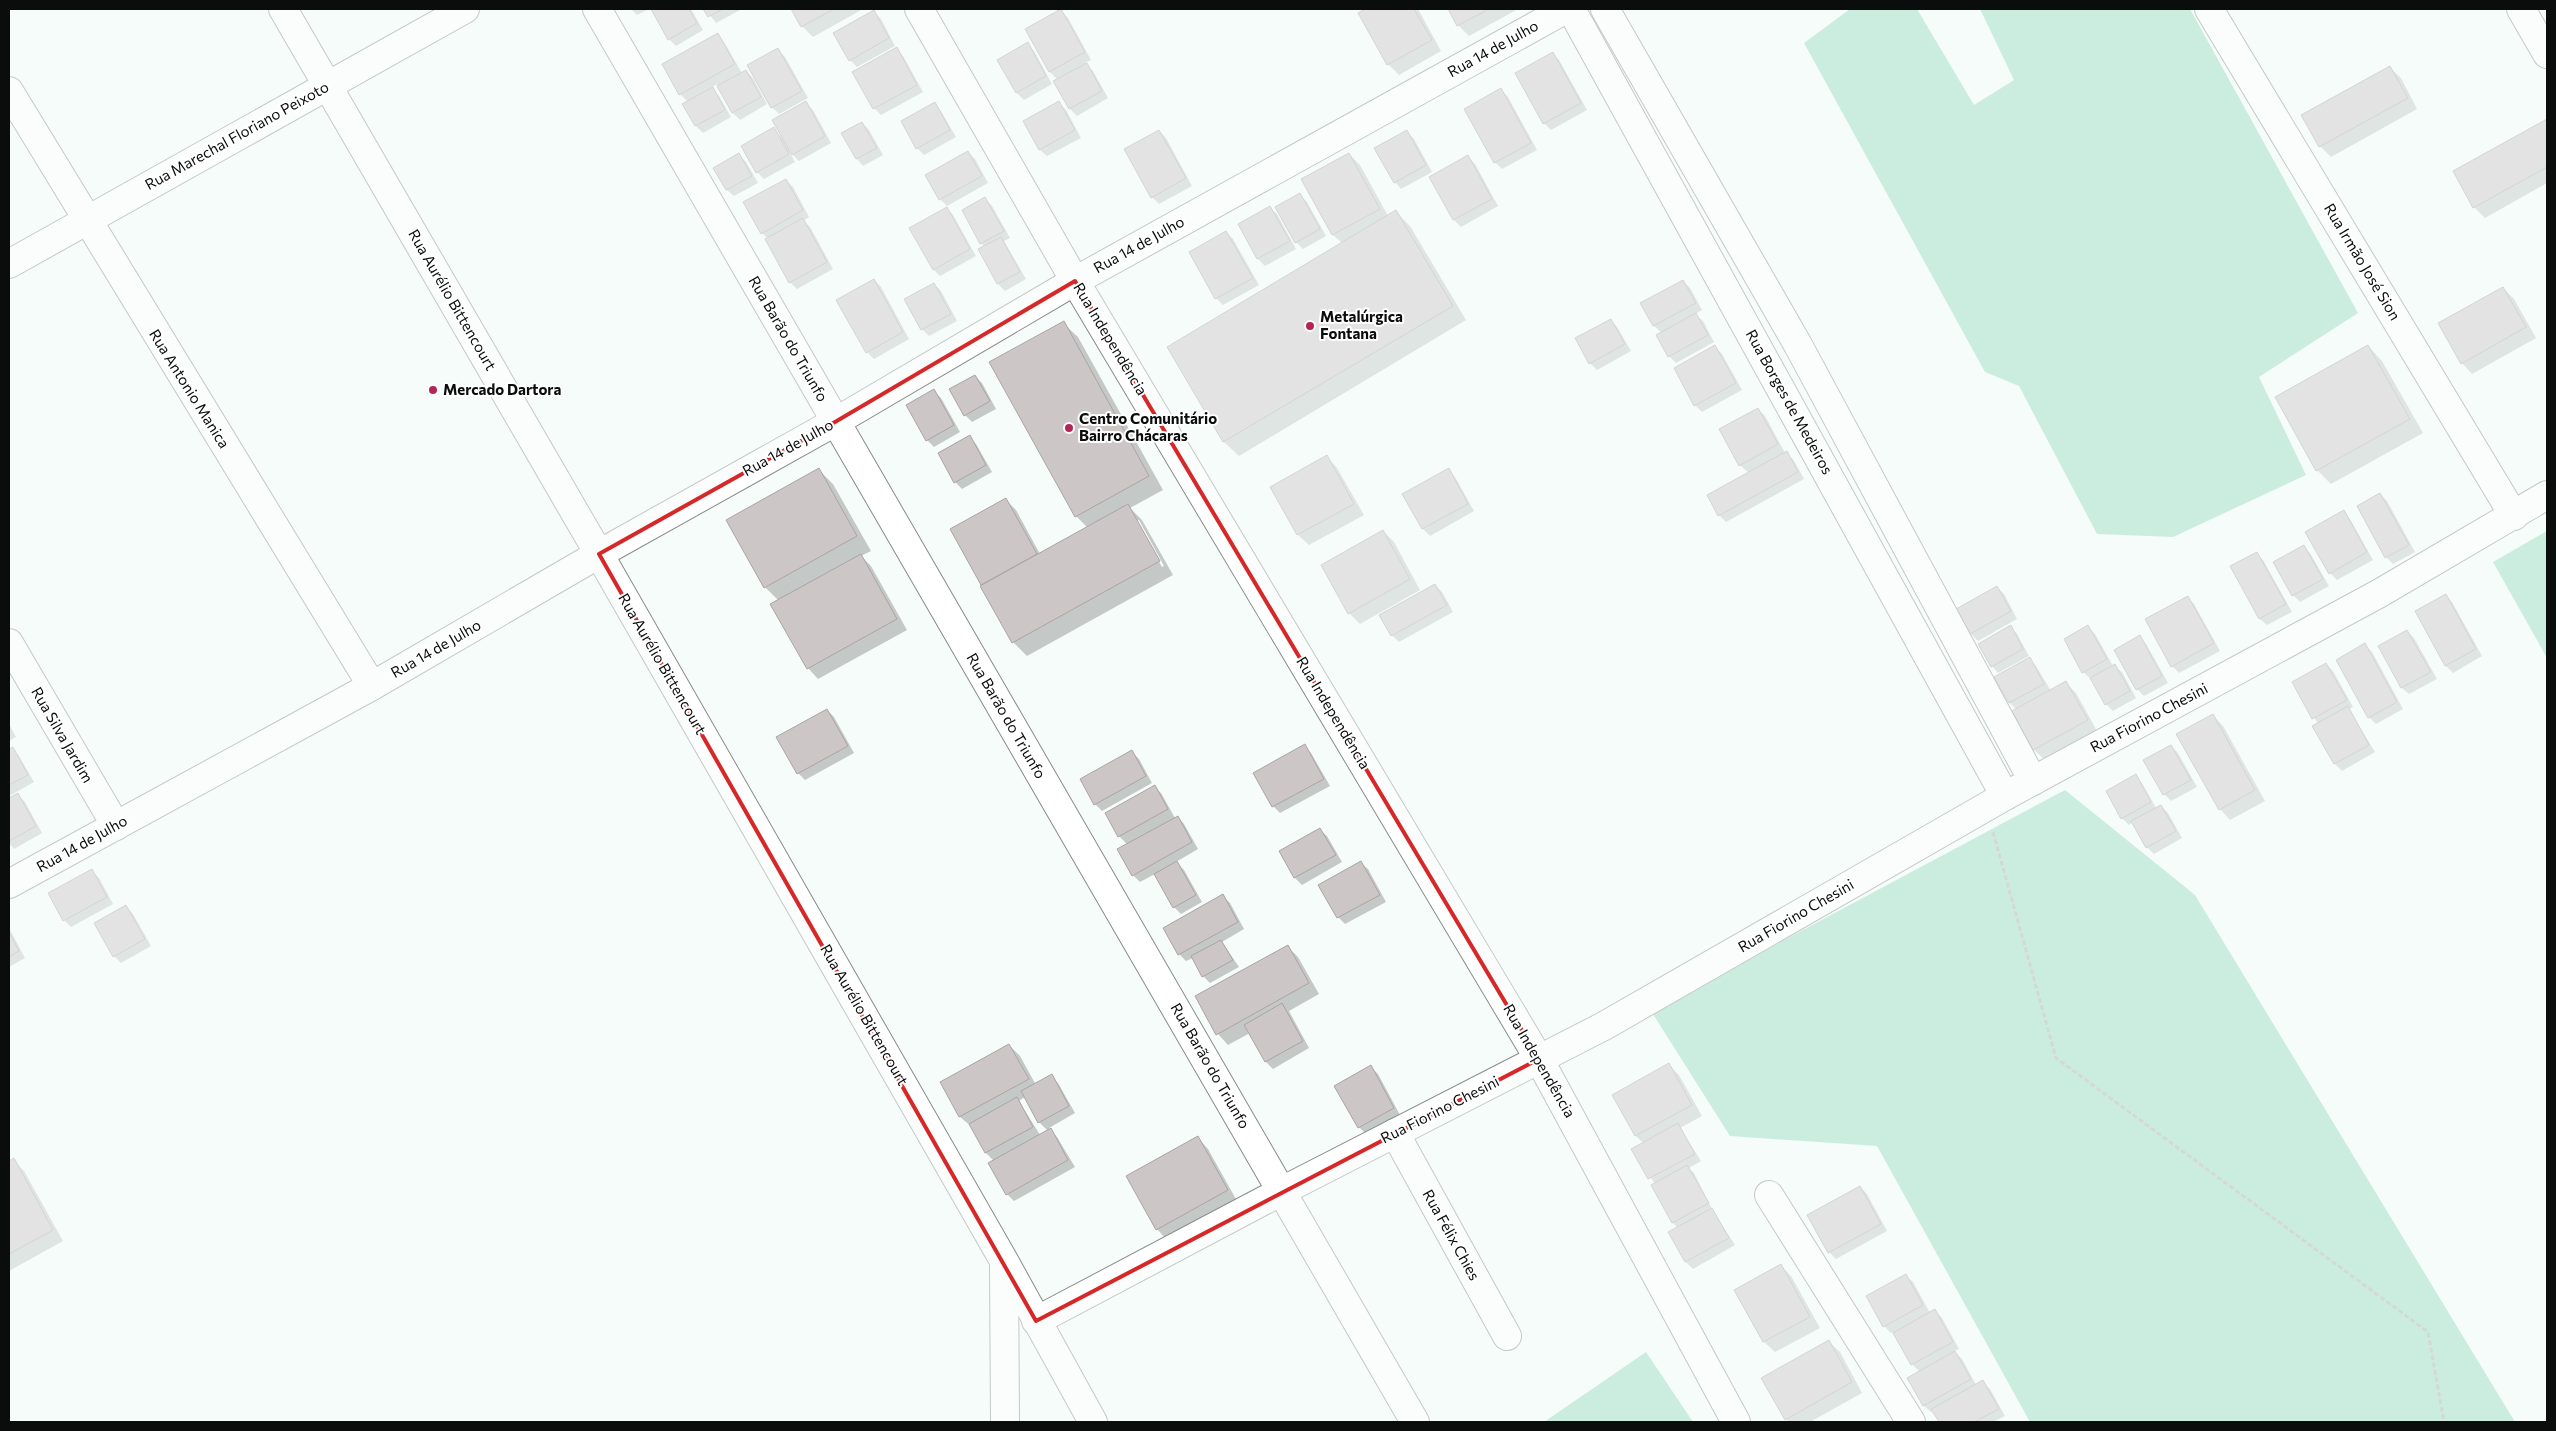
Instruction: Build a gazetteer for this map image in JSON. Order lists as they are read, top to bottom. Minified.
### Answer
{"streets":{"street":["Rua 14 de Julho","Rua Marechal Floriano Peixoto","Rua Irmão José Sion","Rua Aurélio Bittencourt","Rua Barão do Triunfo","Rua Independência","Rua Antonio Manica","Rua Borges de Medeiros","Rua Fiorino Chesini","Rua Silva Jardim","Rua Félix Chies"]},"crossings":[["Rua 14 de Julho","Rua Aurélio Bittencourt"],["Rua 14 de Julho","Rua Barão do Triunfo"],["Rua 14 de Julho","Rua Independência"],["Rua 14 de Julho","Rua Antonio Manica"],["Rua 14 de Julho","Rua Silva Jardim"],["Rua Marechal Floriano Peixoto","Rua Aurélio Bittencourt"],["Rua Marechal Floriano Peixoto","Rua Antonio Manica"],["Rua Irmão José Sion","Rua Fiorino Chesini"],["Rua Aurélio Bittencourt","Rua Fiorino Chesini"],["Rua Barão do Triunfo","Rua Fiorino Chesini"],["Rua Independência","Rua Fiorino Chesini"],["Rua Borges de Medeiros","Rua Fiorino Chesini"],["Rua Fiorino Chesini","Rua Félix Chies"]],"places":["Metalúrgica Fontana","Mercado Dartora","Centro Comunitário Bairro Chácaras"]}
